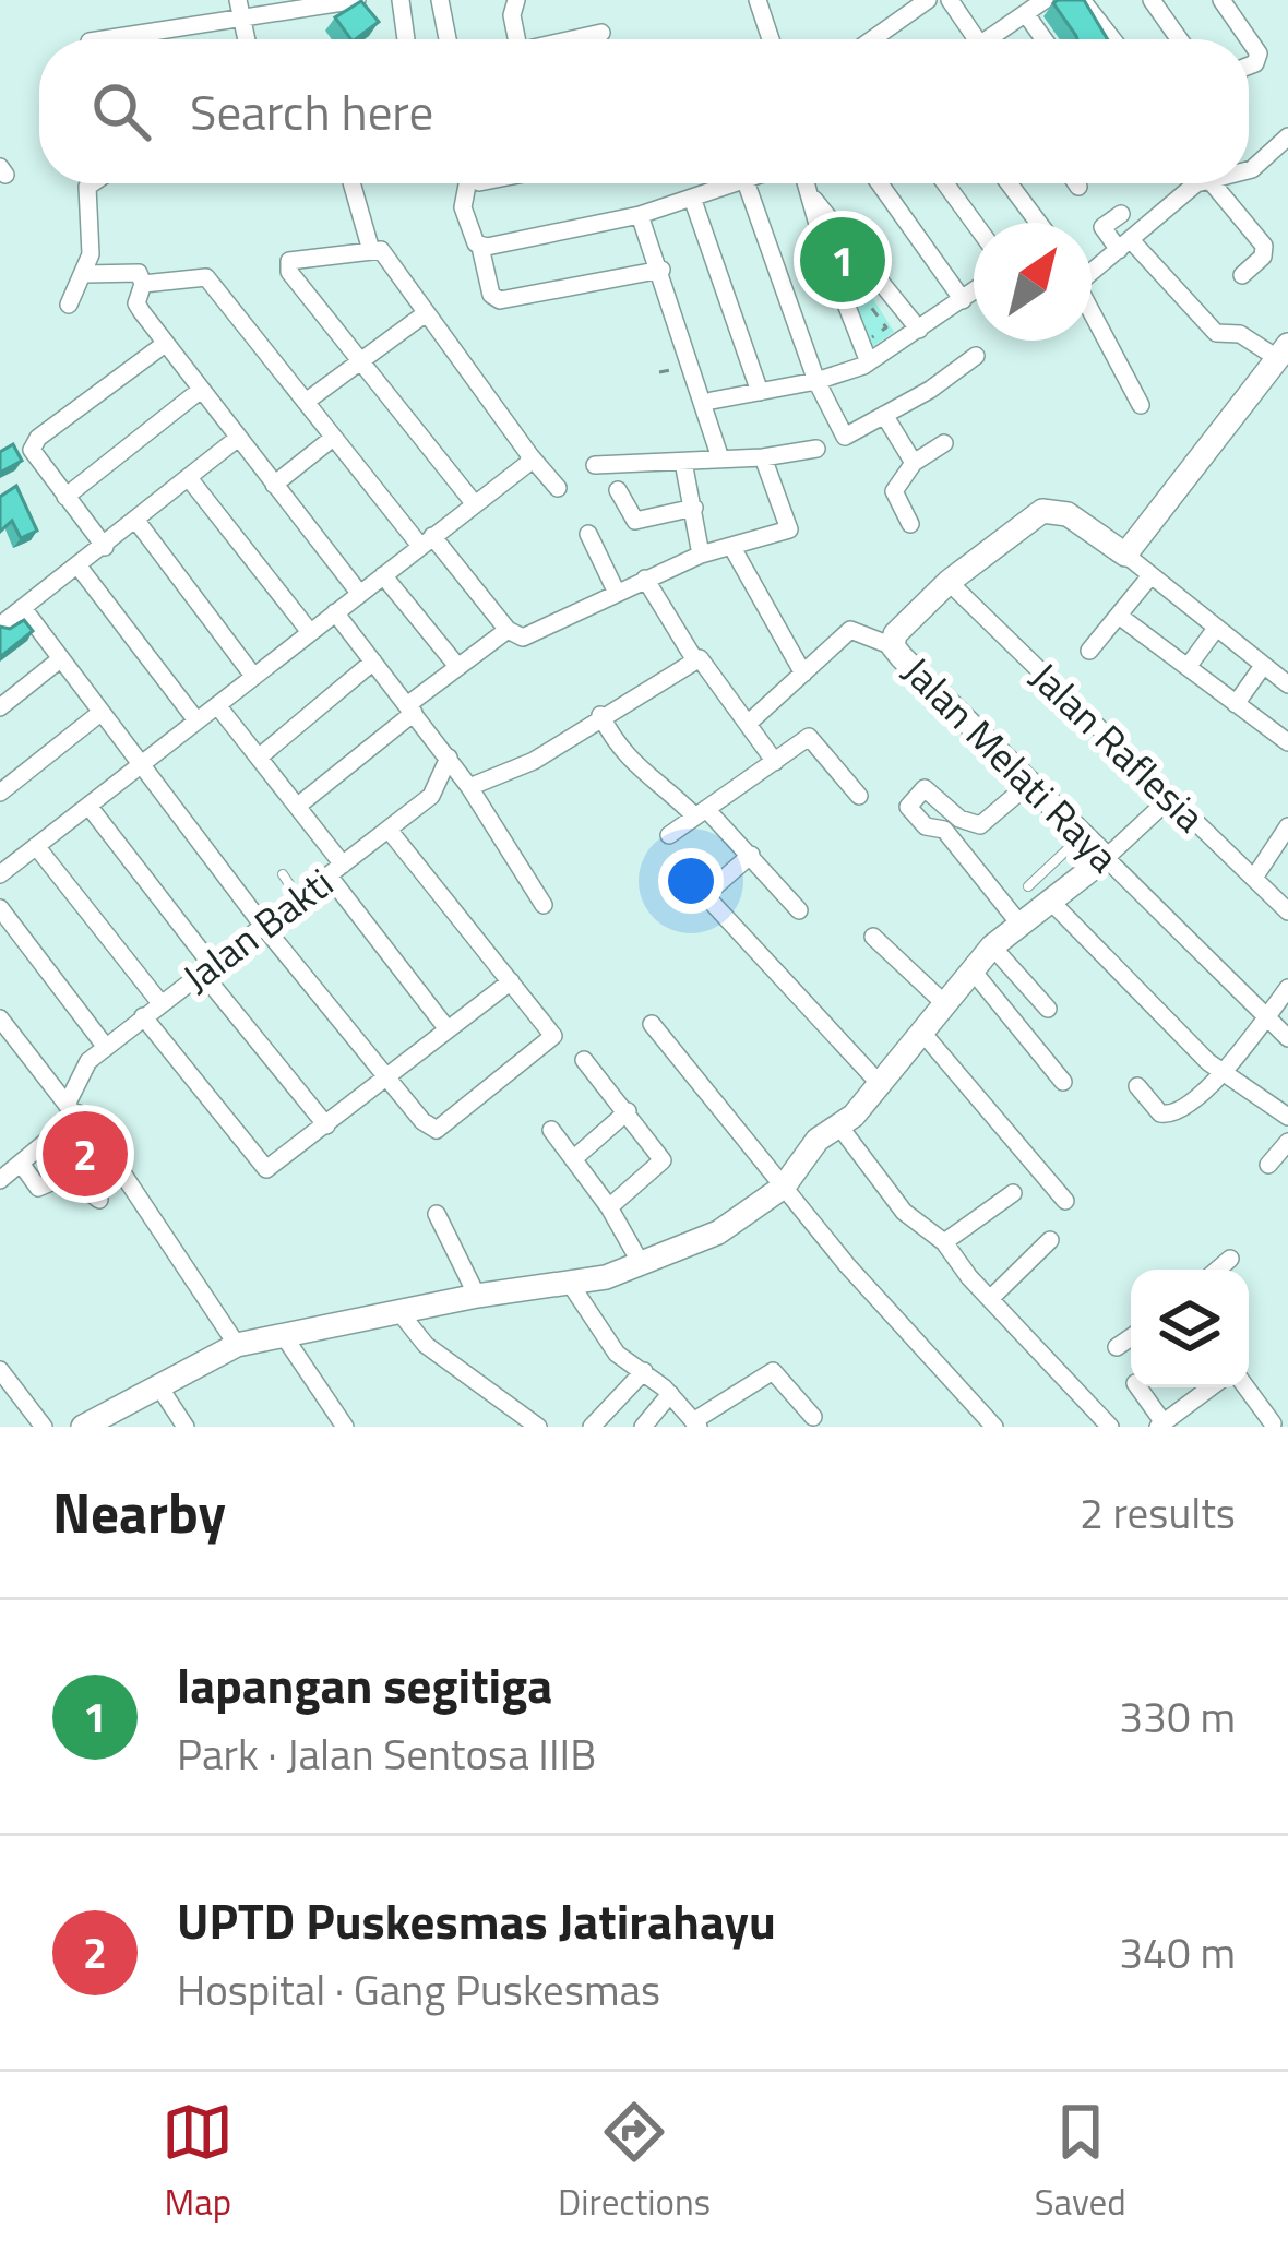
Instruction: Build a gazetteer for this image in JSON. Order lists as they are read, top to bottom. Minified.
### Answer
{"streets":{"street":["Jalan Raflesia","Jalan Melati Raya","Jalan Bakti"]},"crossings":[["Jalan Raflesia","Jalan Melati Raya"]],"north":"top right","page":{"search":"Search here","pins":["1","2"],"heading":["Nearby","2 results"],"list":[{"mark":"1","name":"lapangan segitiga","note":"Park · Jalan Sentosa IIIB","value":"330 m"},{"mark":"2","name":"UPTD Puskesmas Jatirahayu","note":"Hospital · Gang Puskesmas","value":"340 m"}],"nav":["Map","Directions","Saved"]}}
